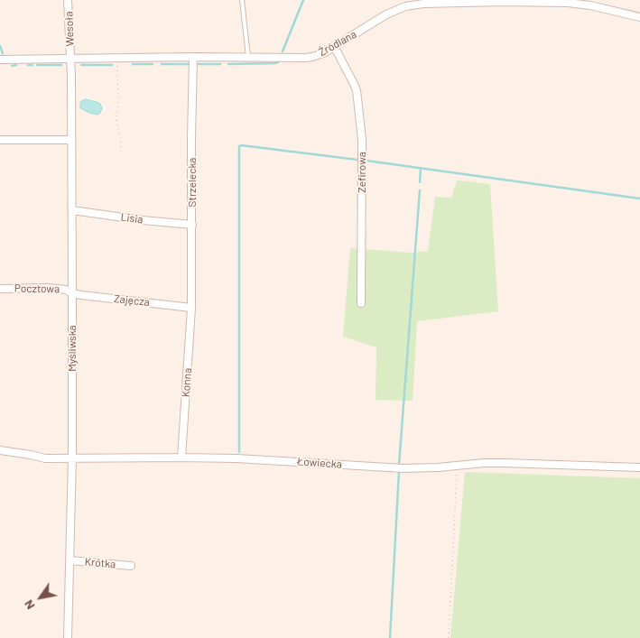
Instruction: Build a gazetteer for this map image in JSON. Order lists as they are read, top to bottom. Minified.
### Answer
{"streets":{"street":["Wesoła","Źródlana","Zefirowa","Strzelecka","Lisia","Pocztowa","Zajęcza","Myśliwska","Konna","Łowiecka","Krótka"]},"crossings":[["Wesoła","Źródlana"],["Wesoła","Myśliwska"],["Źródlana","Zefirowa"],["Źródlana","Strzelecka"],["Źródlana","Myśliwska"],["Strzelecka","Lisia"],["Strzelecka","Zajęcza"],["Strzelecka","Konna"],["Lisia","Myśliwska"],["Pocztowa","Zajęcza"],["Pocztowa","Myśliwska"],["Zajęcza","Myśliwska"],["Zajęcza","Konna"],["Myśliwska","Łowiecka"],["Myśliwska","Krótka"],["Konna","Łowiecka"]],"north":"bottom left"}
